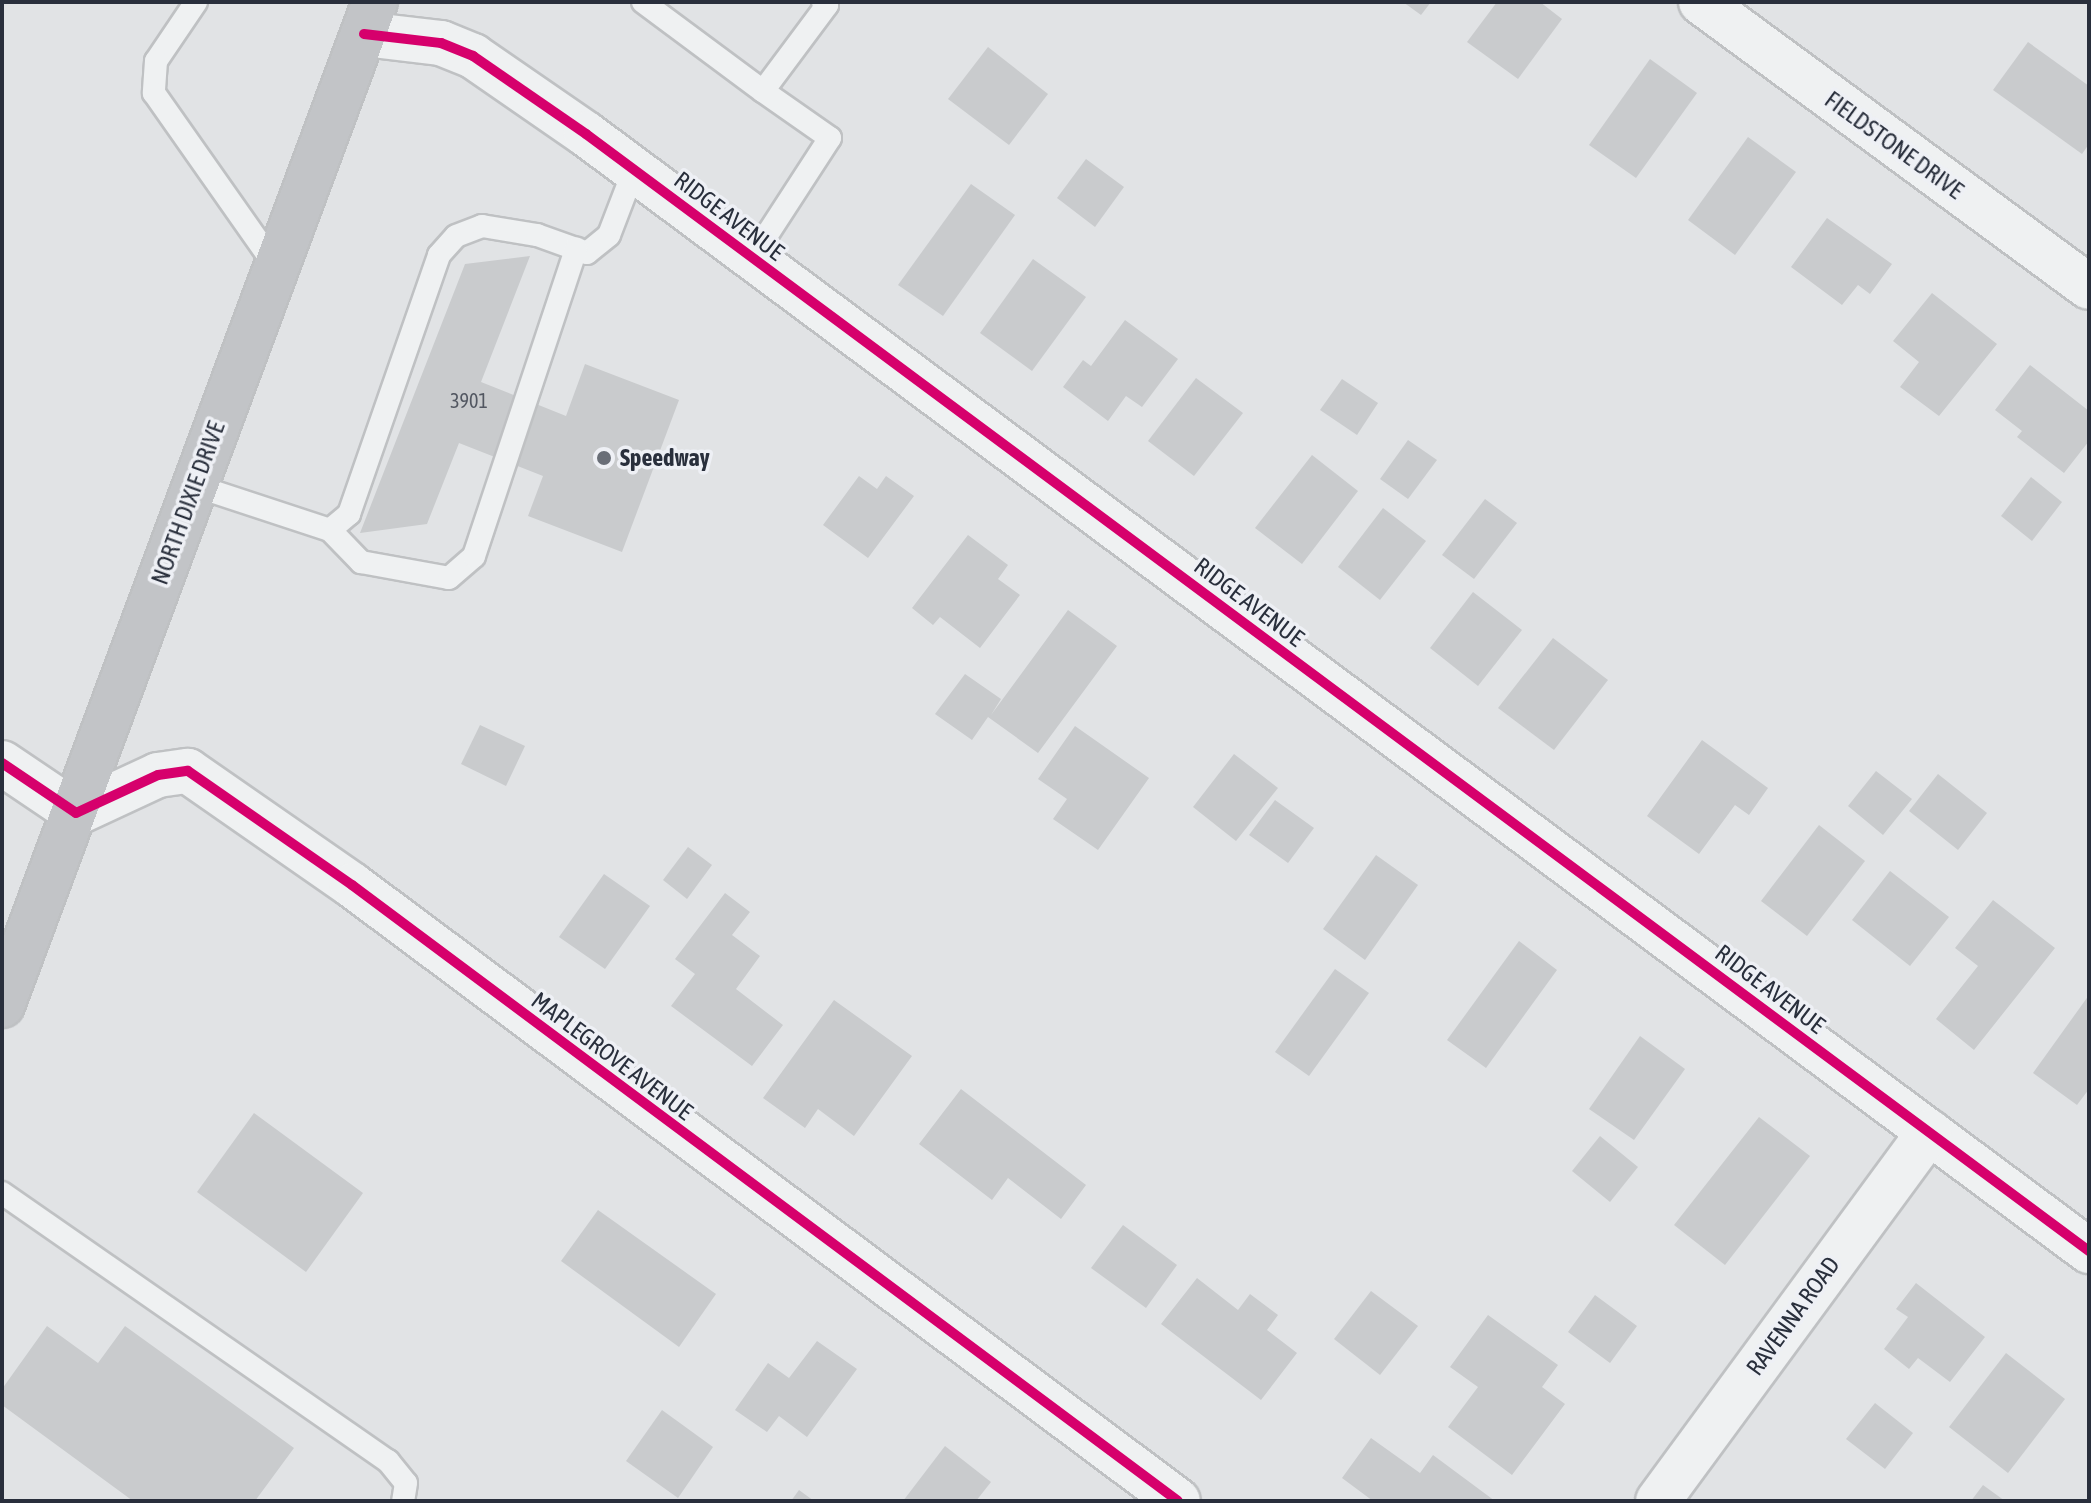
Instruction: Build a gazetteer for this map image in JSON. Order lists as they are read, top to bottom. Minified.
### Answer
{"streets":{"main road":["NORTH DIXIE DRIVE"],"street":["FIELDSTONE DRIVE","RIDGE AVENUE","MAPLEGROVE AVENUE","RAVENNA ROAD"]},"crossings":[["RIDGE AVENUE","NORTH DIXIE DRIVE"],["RIDGE AVENUE","RAVENNA ROAD"],["NORTH DIXIE DRIVE","MAPLEGROVE AVENUE"]],"places":["Speedway"],"house_numbers":["3901"]}
